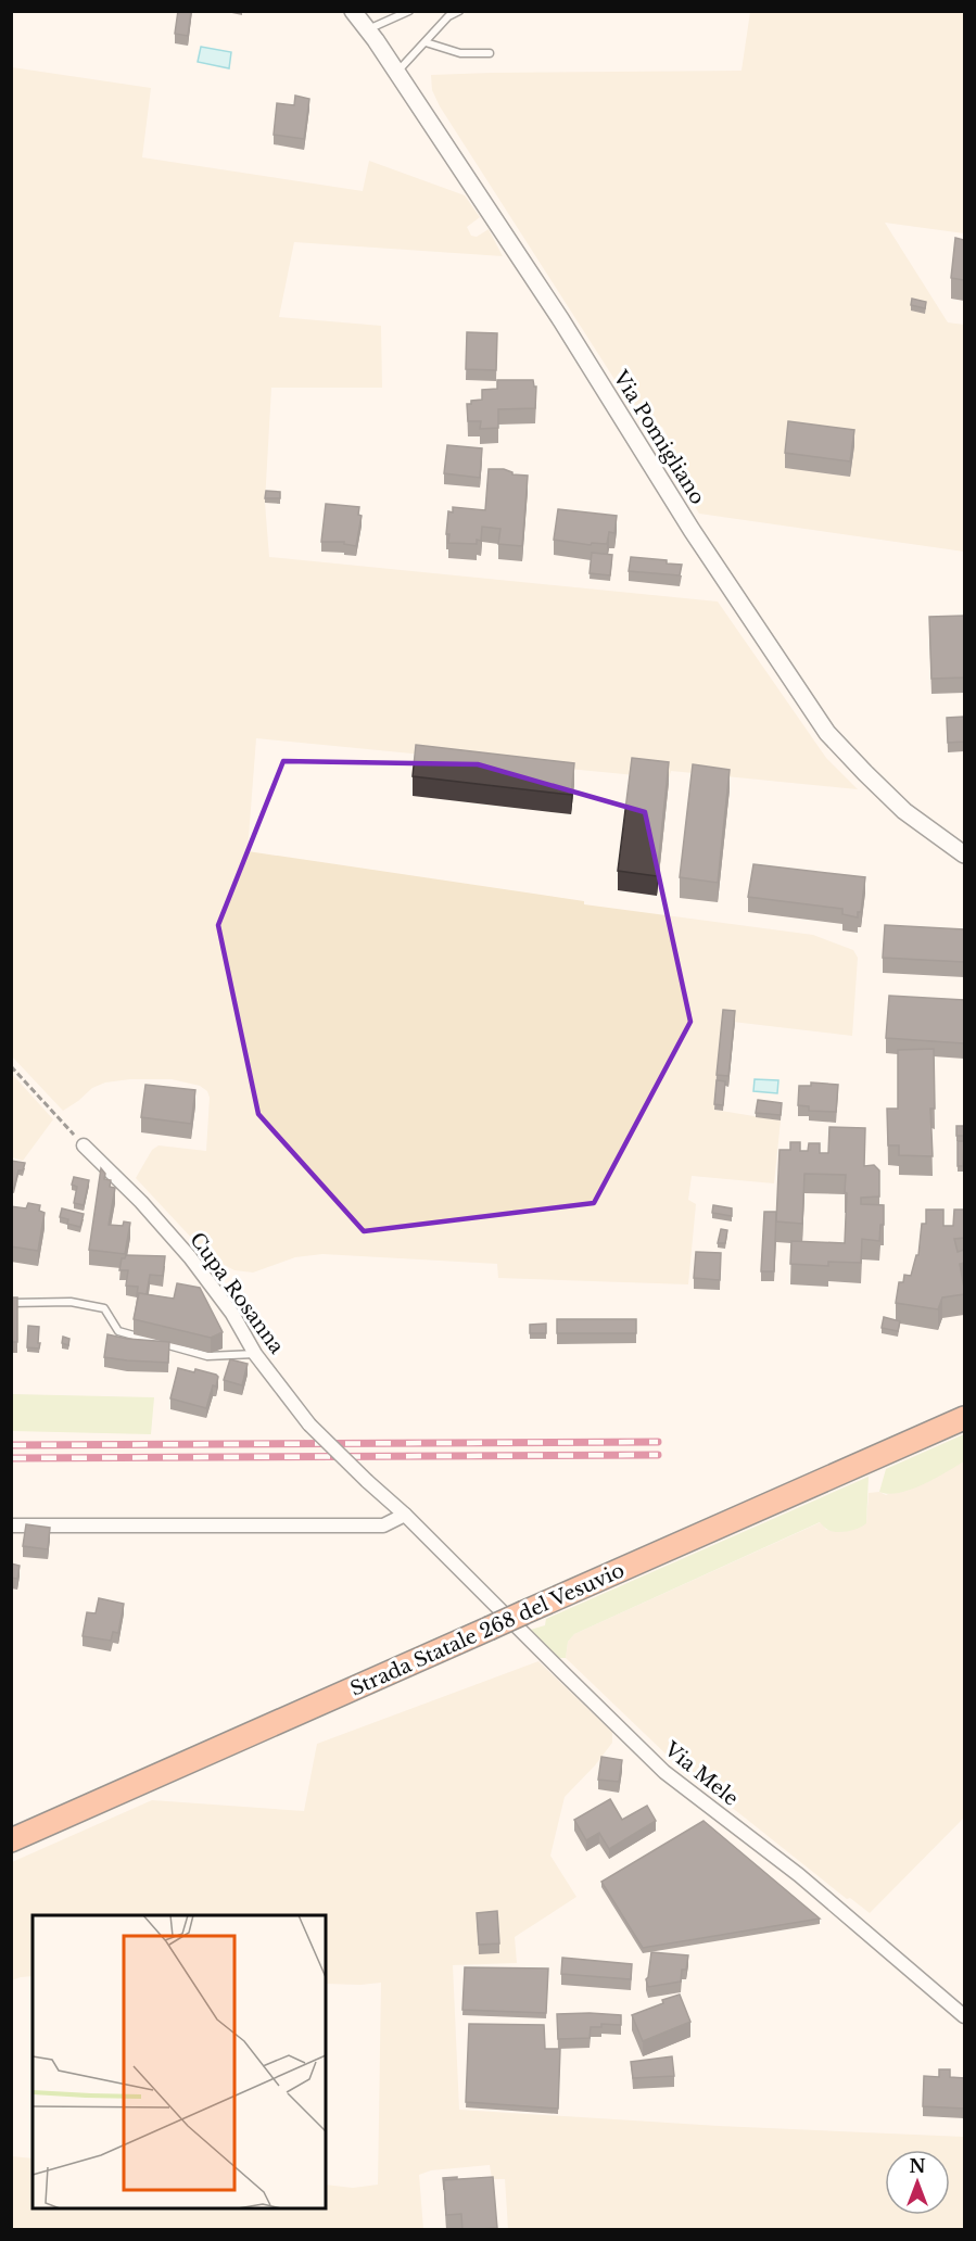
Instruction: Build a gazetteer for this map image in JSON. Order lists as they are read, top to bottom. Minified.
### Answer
{"streets":{"highway":["Strada Statale 268 del Vesuvio"],"street":["Via Pomigliano","Cupa Rosanna","Via Mele"]},"crossings":[["Cupa Rosanna","Via Mele"]],"north":"top"}
